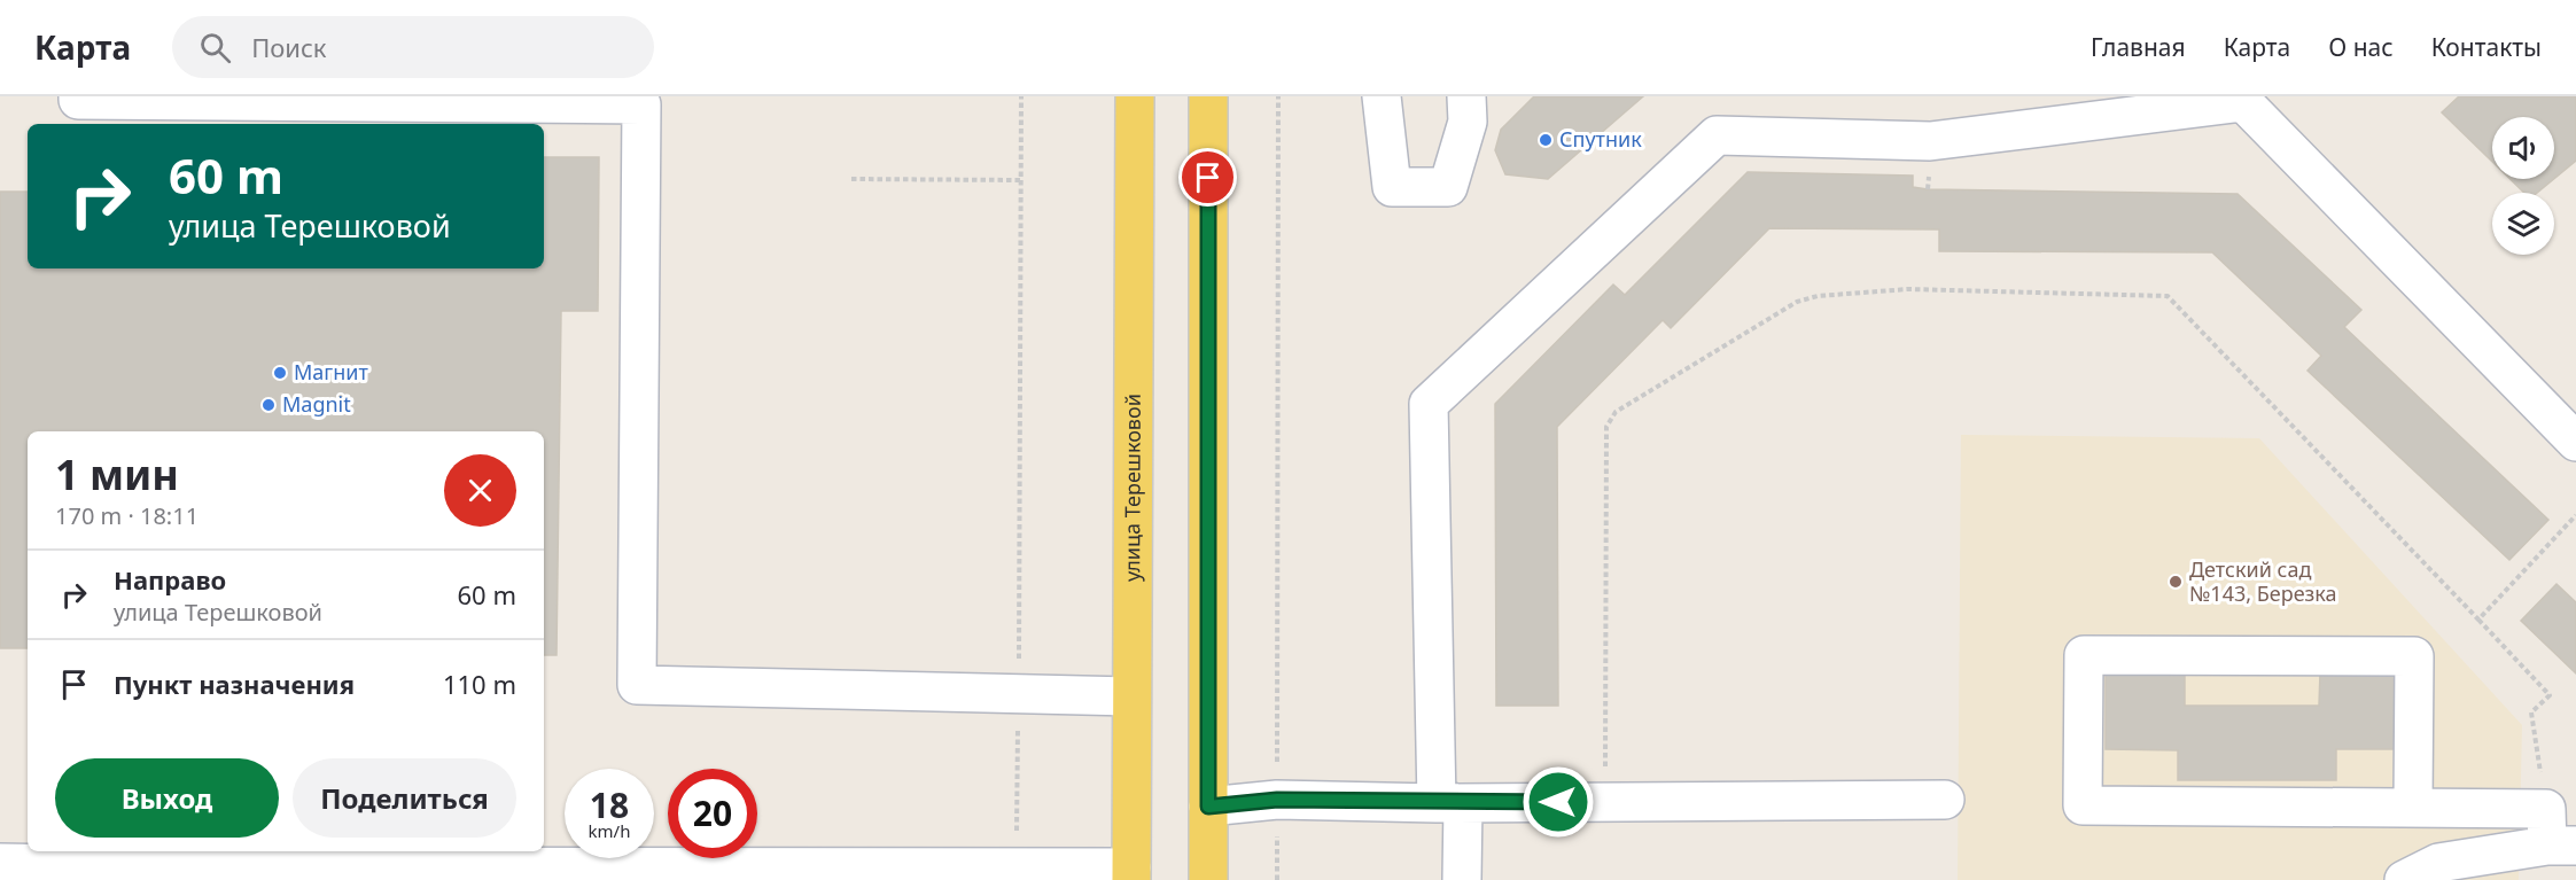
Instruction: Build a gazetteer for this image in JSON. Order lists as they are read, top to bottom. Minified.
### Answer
{"streets":{"main road":["улица Терешковой"]},"places":["Спутник","Магнит","Magnit","Детский сад №143, Березка"],"page":{"header":"Карта","search":"Поиск","nav":["Главная","Карта","О нас","Контакты"],"turn":["60 m","улица Терешковой"],"heading":["1 мин","170 m · 18:11"],"list":[{"name":"Направо","note":"улица Терешковой","value":"60 m"},{"name":"Пункт назначения","value":"110 m"}],"buttons":["Выход","Поделиться"],"speed":"18 km/h","limit":"20"}}
